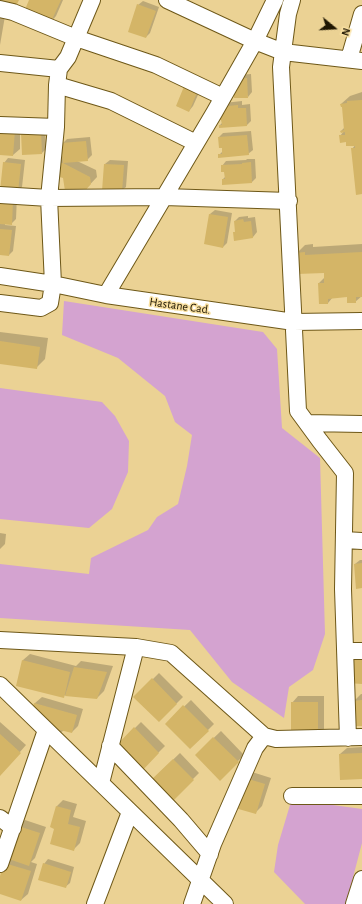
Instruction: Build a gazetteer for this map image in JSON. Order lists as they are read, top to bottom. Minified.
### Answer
{"streets":{"street":["Hastane Cad."]},"north":"right"}
